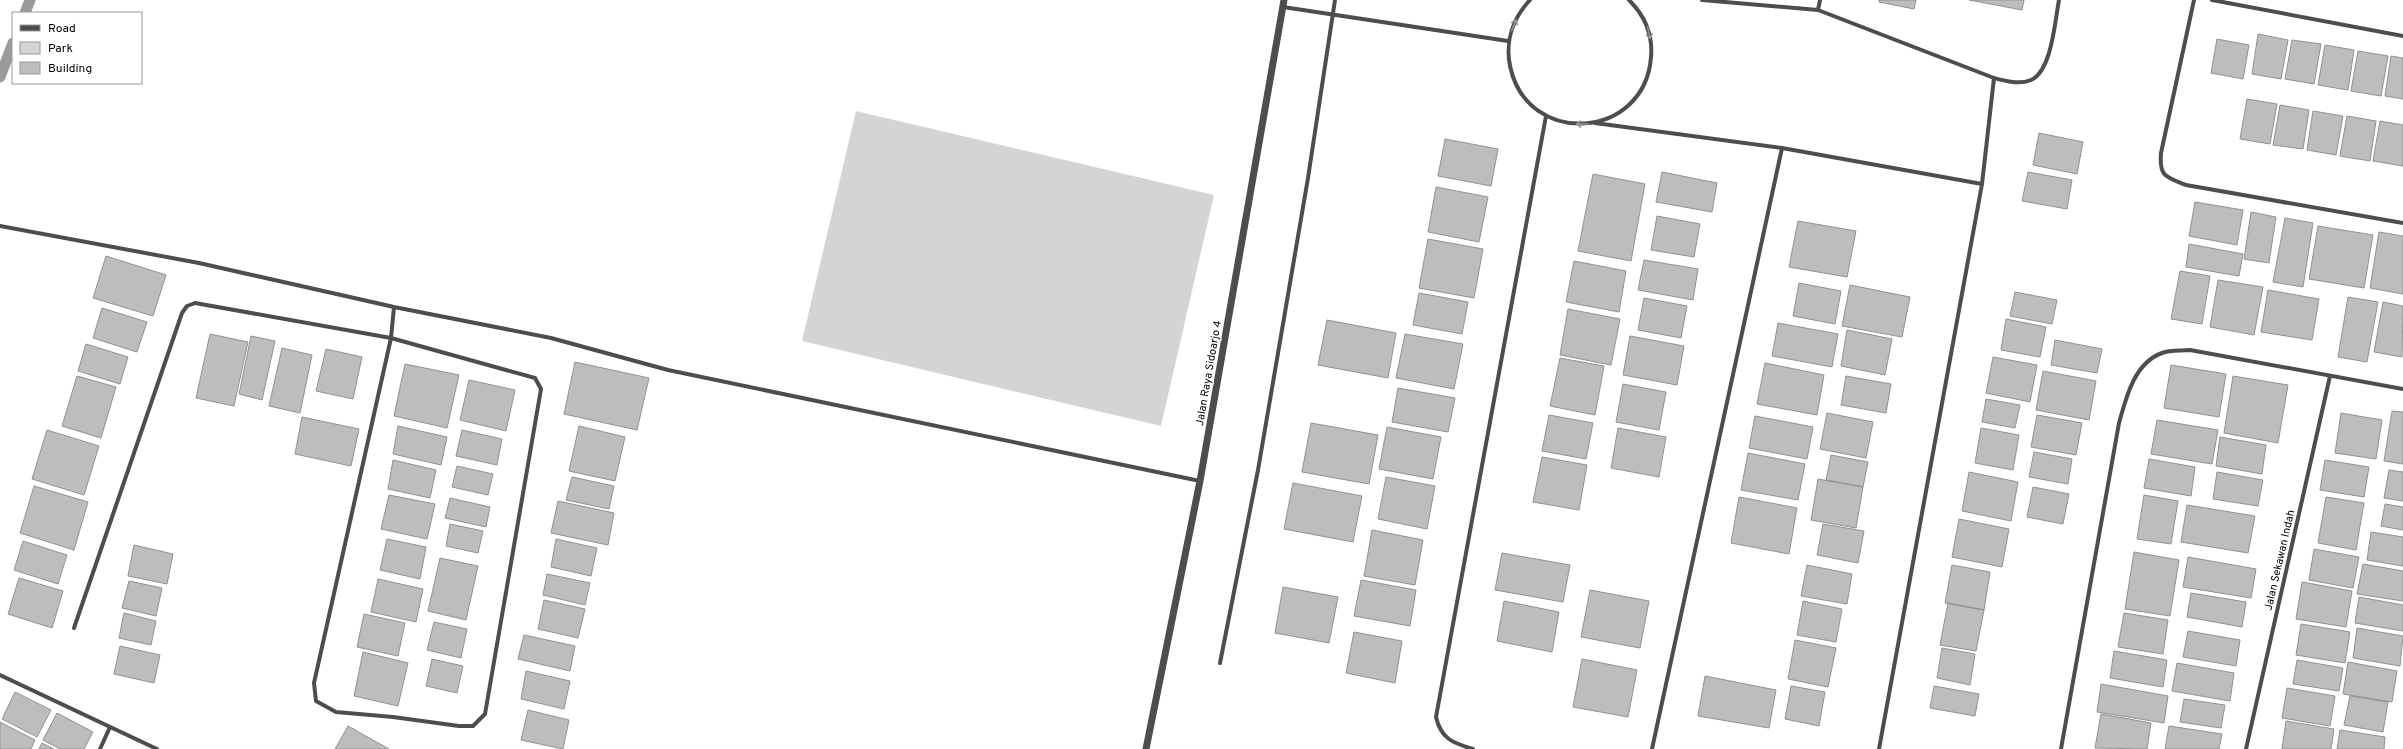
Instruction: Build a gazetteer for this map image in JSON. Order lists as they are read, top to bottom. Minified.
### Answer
{"streets":{"street":["Jalan Raya Sidoarjo 4","Jalan Sekawan Indah"]},"legend":["Road","Park","Building"]}
